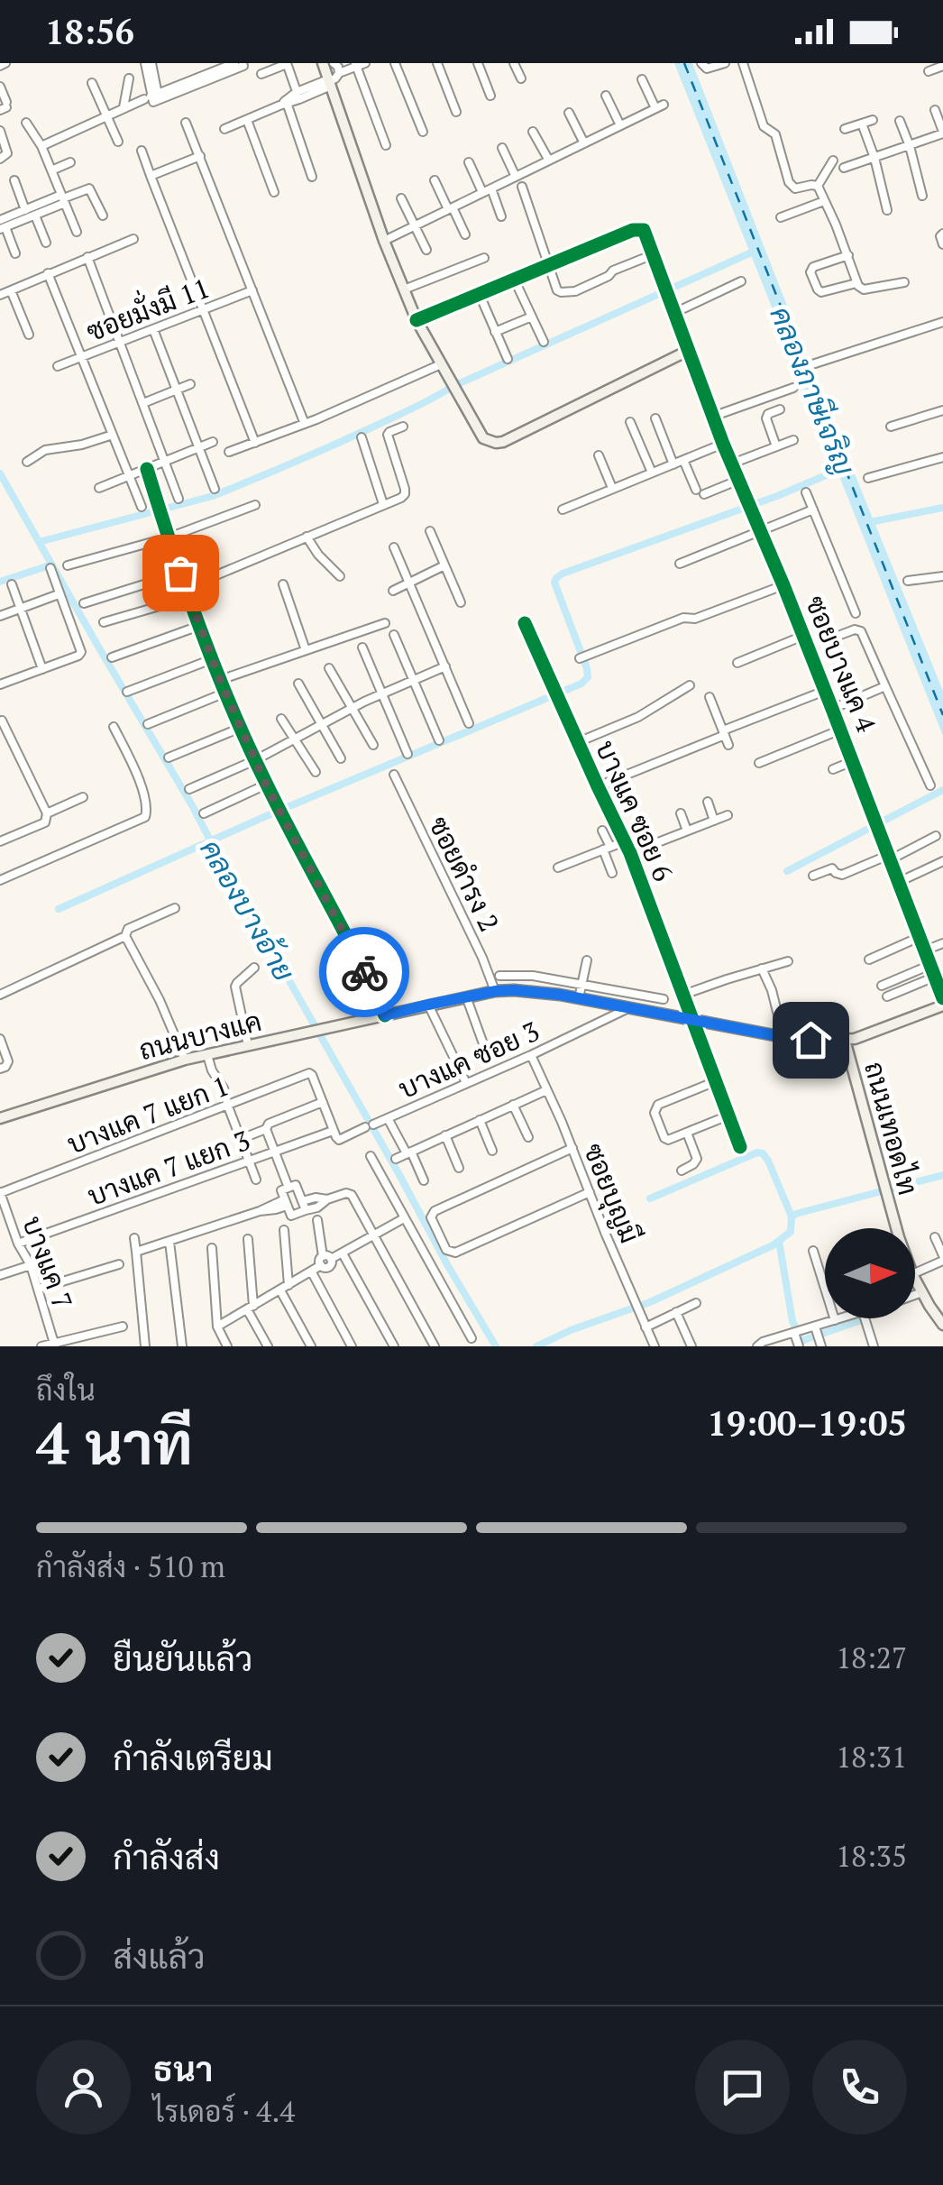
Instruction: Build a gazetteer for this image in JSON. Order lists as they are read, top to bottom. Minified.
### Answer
{"streets":{"street":["ซอยมั่งมี 11","ซอยบางแค 4","บางแค ซอย 6","ซอยดำรง 2","ถนนบางแค","บางแค ซอย 3","บางแค 7 แยก 1","ถนนเทอดไท","บางแค 7 แยก 3","ซอยบุญมี","บางแค 7"]},"crossings":[["บางแค ซอย 6","ถนนบางแค"],["ซอยดำรง 2","ถนนบางแค"],["ถนนบางแค","บางแค ซอย 3"],["ถนนบางแค","ถนนเทอดไท"],["บางแค ซอย 3","บางแค 7 แยก 3"],["บางแค ซอย 3","ซอยบุญมี"],["บางแค 7 แยก 1","บางแค 7"],["บางแค 7 แยก 3","บางแค 7"]],"water":["คลองภาษีเจริญ","คลองบางอ้าย"],"north":"right","page":{"status":"18:56","heading":["4 นาที","ถึงใน","19:00–19:05"],"panel":["ธนา","ไรเดอร์ · 4.4"],"bar":"กำลังส่ง · 510 m","list":[["ยืนยันแล้ว","18:27"],["กำลังเตรียม","18:31"],["กำลังส่ง","18:35"],"ส่งแล้ว"]}}
